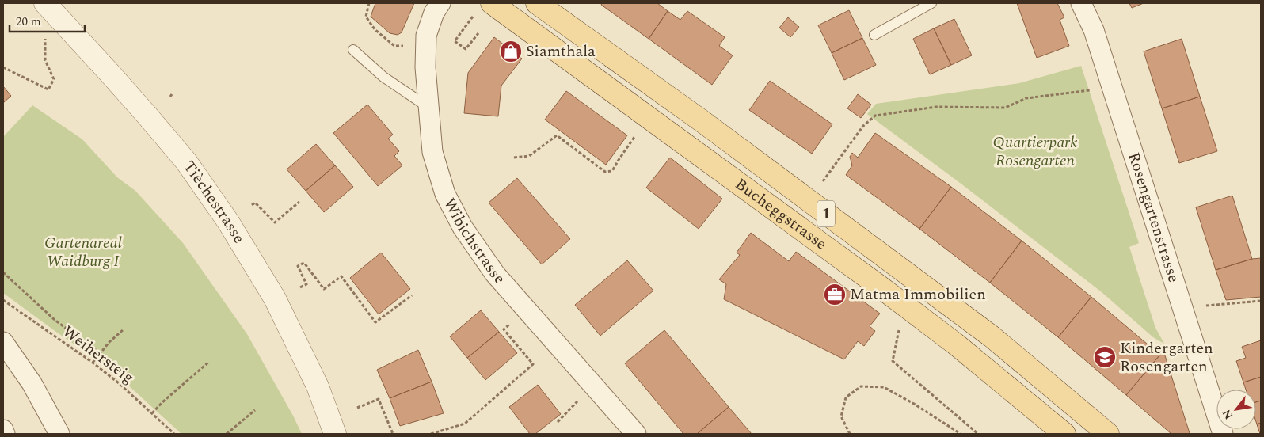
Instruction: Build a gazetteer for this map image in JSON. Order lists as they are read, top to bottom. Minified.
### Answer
{"streets":{"main road":["1","Bucheggstrasse"],"street":["Tièchestrasse","Rosengartenstrasse","Wibichstrasse"],"path":["Weihersteig"]},"parks":["Quartierpark Rosengarten","Gartenareal Waidburg I"],"places":{"shop":["Siamthala"],"office":["Matma Immobilien"],"school or university":["Kindergarten Rosengarten"]},"scale_bar":"20 m","north":"bottom left"}
